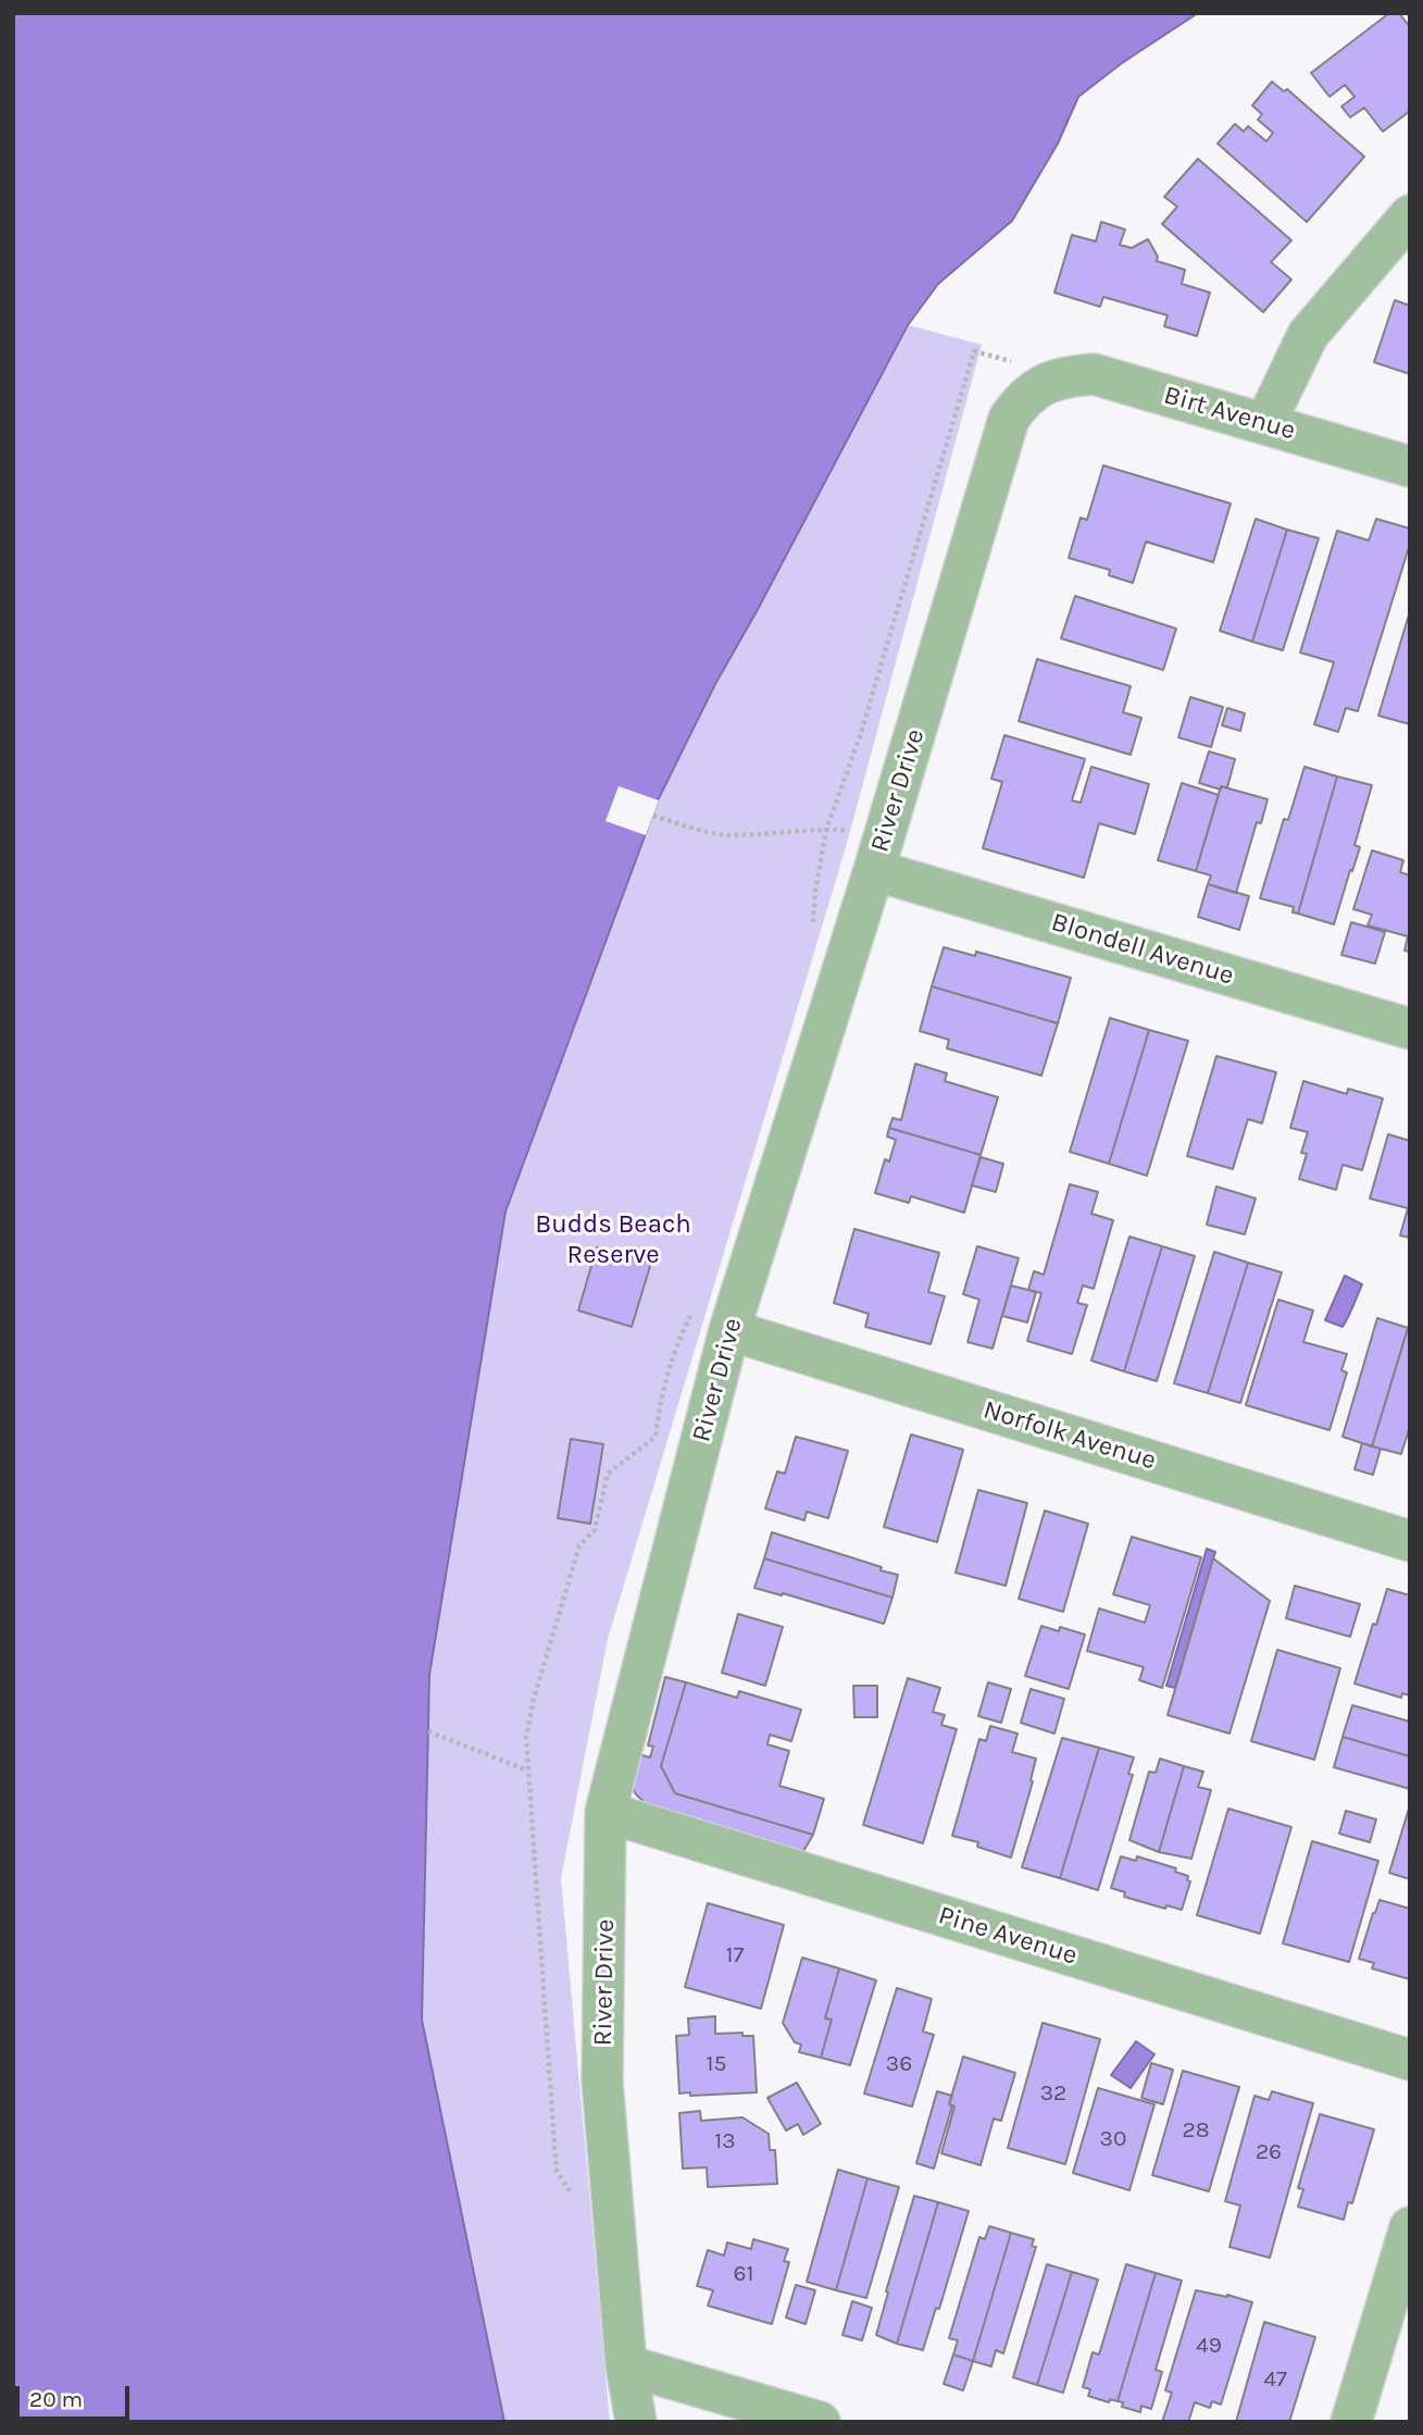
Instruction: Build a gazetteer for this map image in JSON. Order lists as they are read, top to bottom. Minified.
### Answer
{"streets":{"street":["Birt Avenue","River Drive","Blondell Avenue","Norfolk Avenue","Pine Avenue"]},"crossings":[["Birt Avenue","River Drive"],["River Drive","Blondell Avenue"],["River Drive","Norfolk Avenue"],["River Drive","Pine Avenue"]],"parks":["Budds Beach Reserve"],"house_numbers":["17","15","36","32","28","30","13","26","61","49","47"],"scale_bar":"20 m"}
